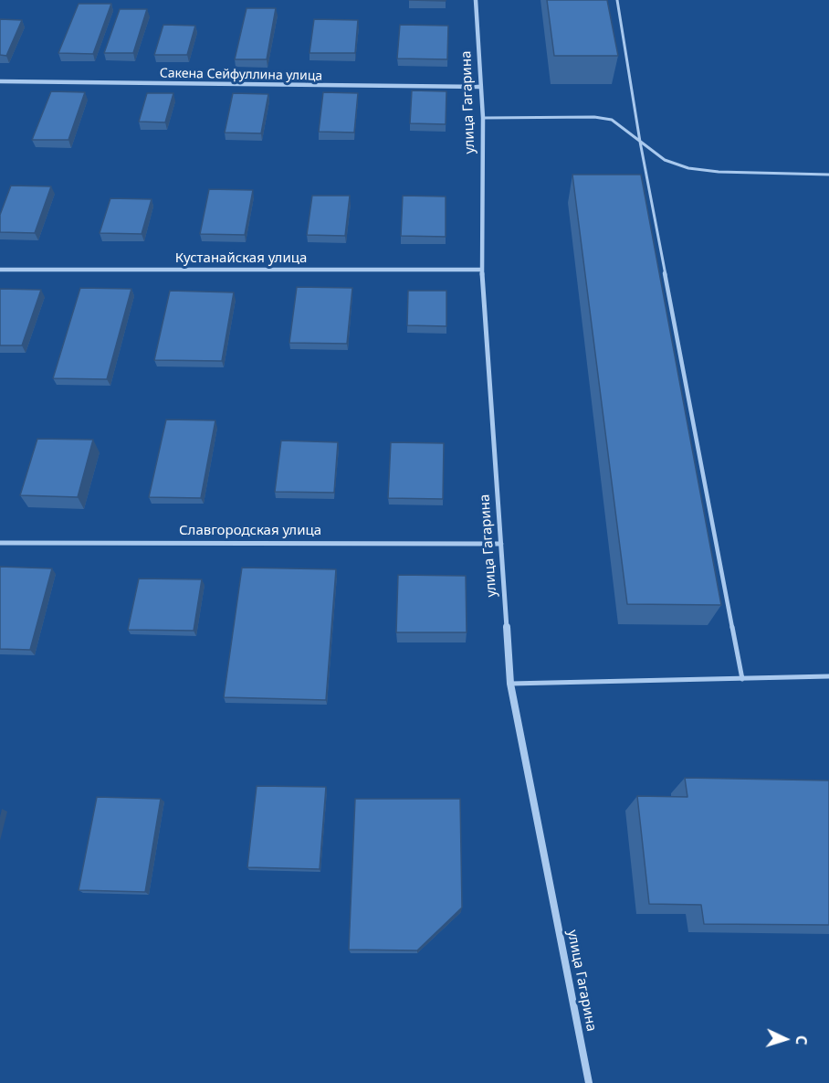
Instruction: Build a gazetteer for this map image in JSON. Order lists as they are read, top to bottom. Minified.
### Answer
{"streets":{"street":["Сакена Сейфуллина улица","улица Гагарина","Кустанайская улица","Славгородская улица"]},"crossings":[["Сакена Сейфуллина улица","улица Гагарина"],["улица Гагарина","Кустанайская улица"],["улица Гагарина","Славгородская улица"]],"north":"right"}
